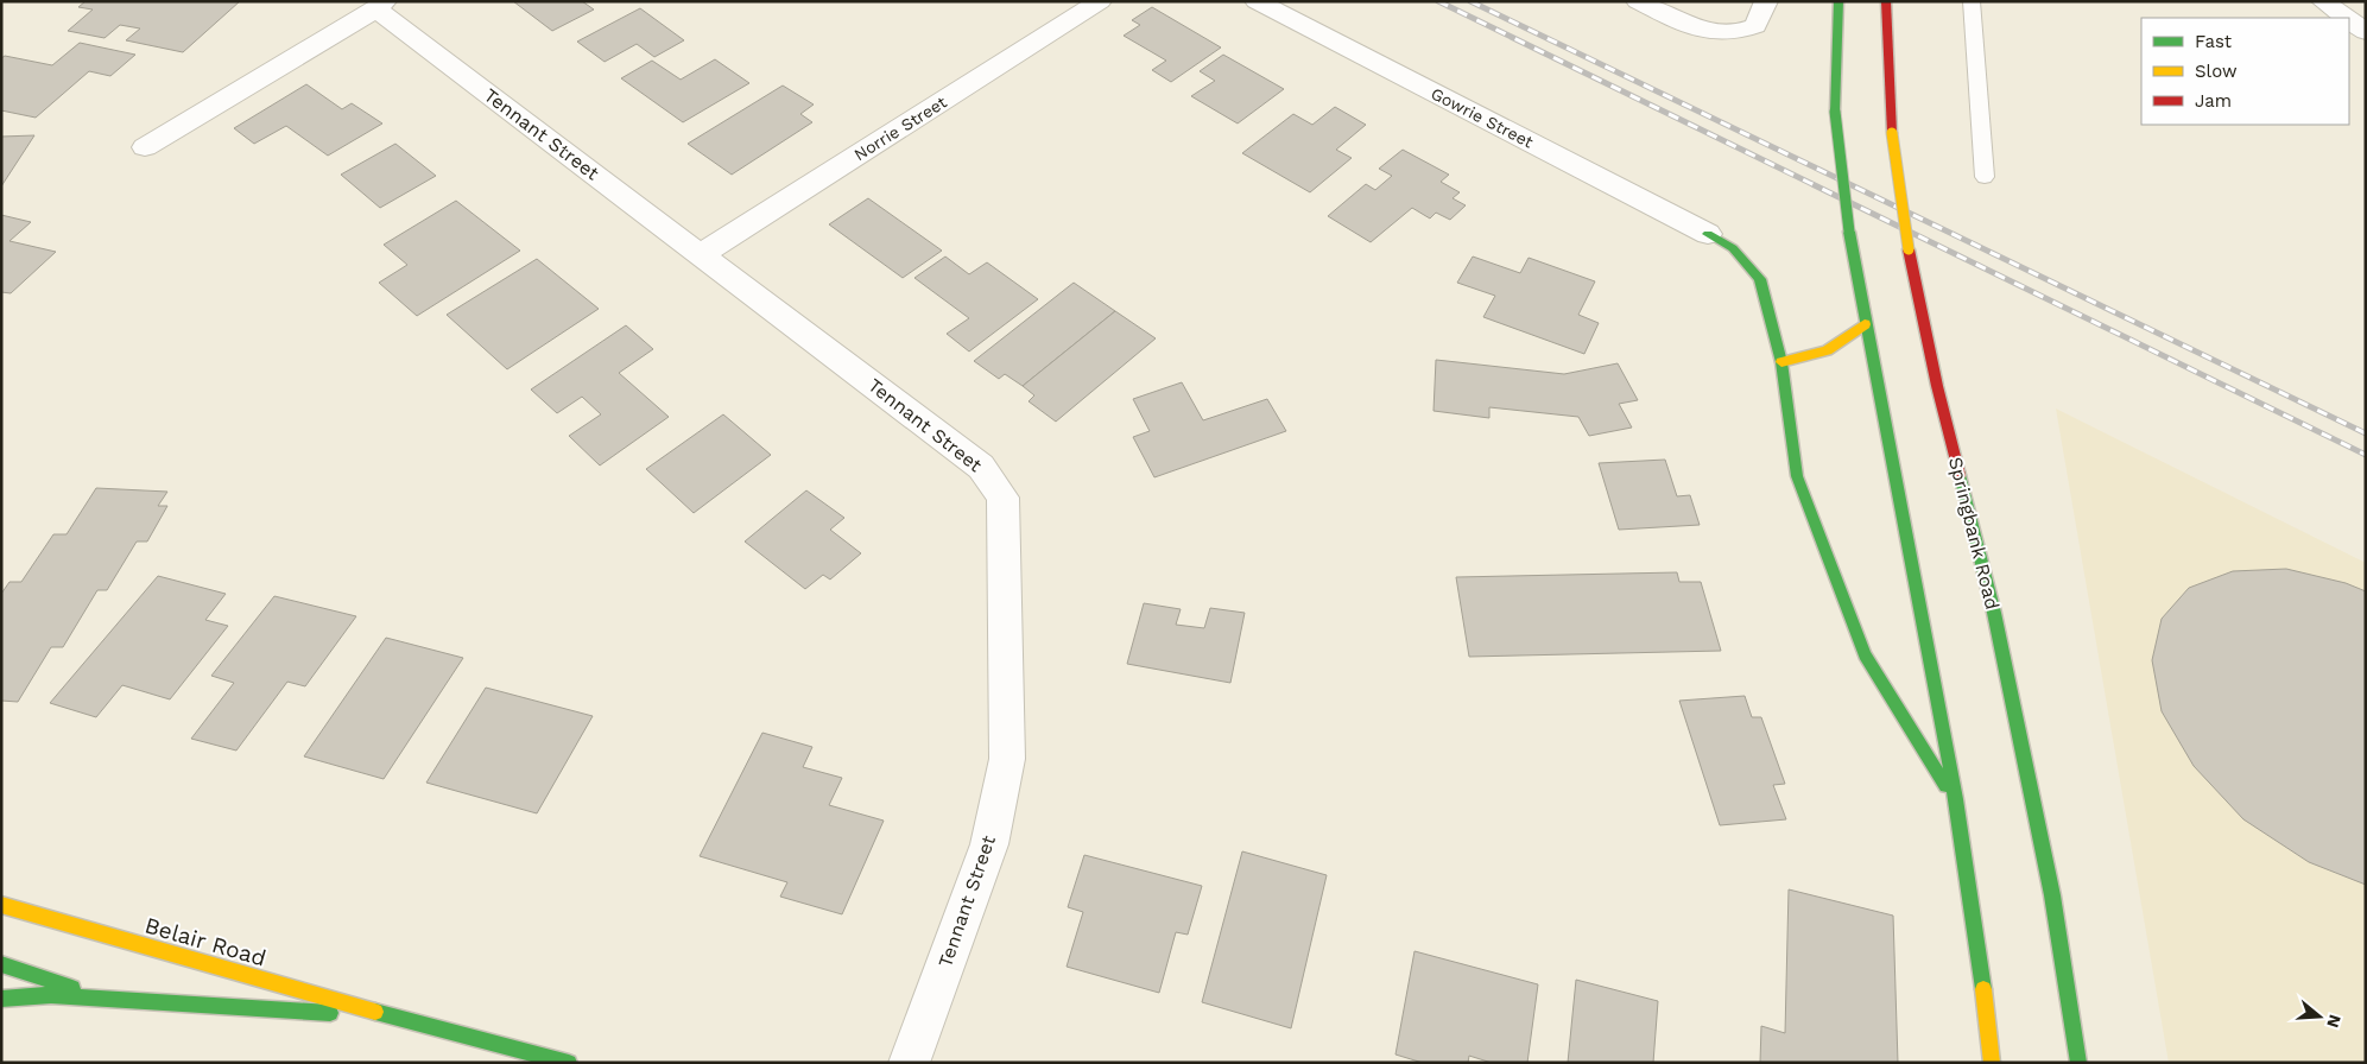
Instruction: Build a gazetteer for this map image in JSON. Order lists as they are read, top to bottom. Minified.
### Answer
{"streets":{"main road":["Springbank Road","Belair Road"],"street":["Gowrie Street","Norrie Street","Tennant Street"]},"crossings":[["Norrie Street","Tennant Street"]],"legend":["Fast","Slow","Jam"],"north":"right"}
